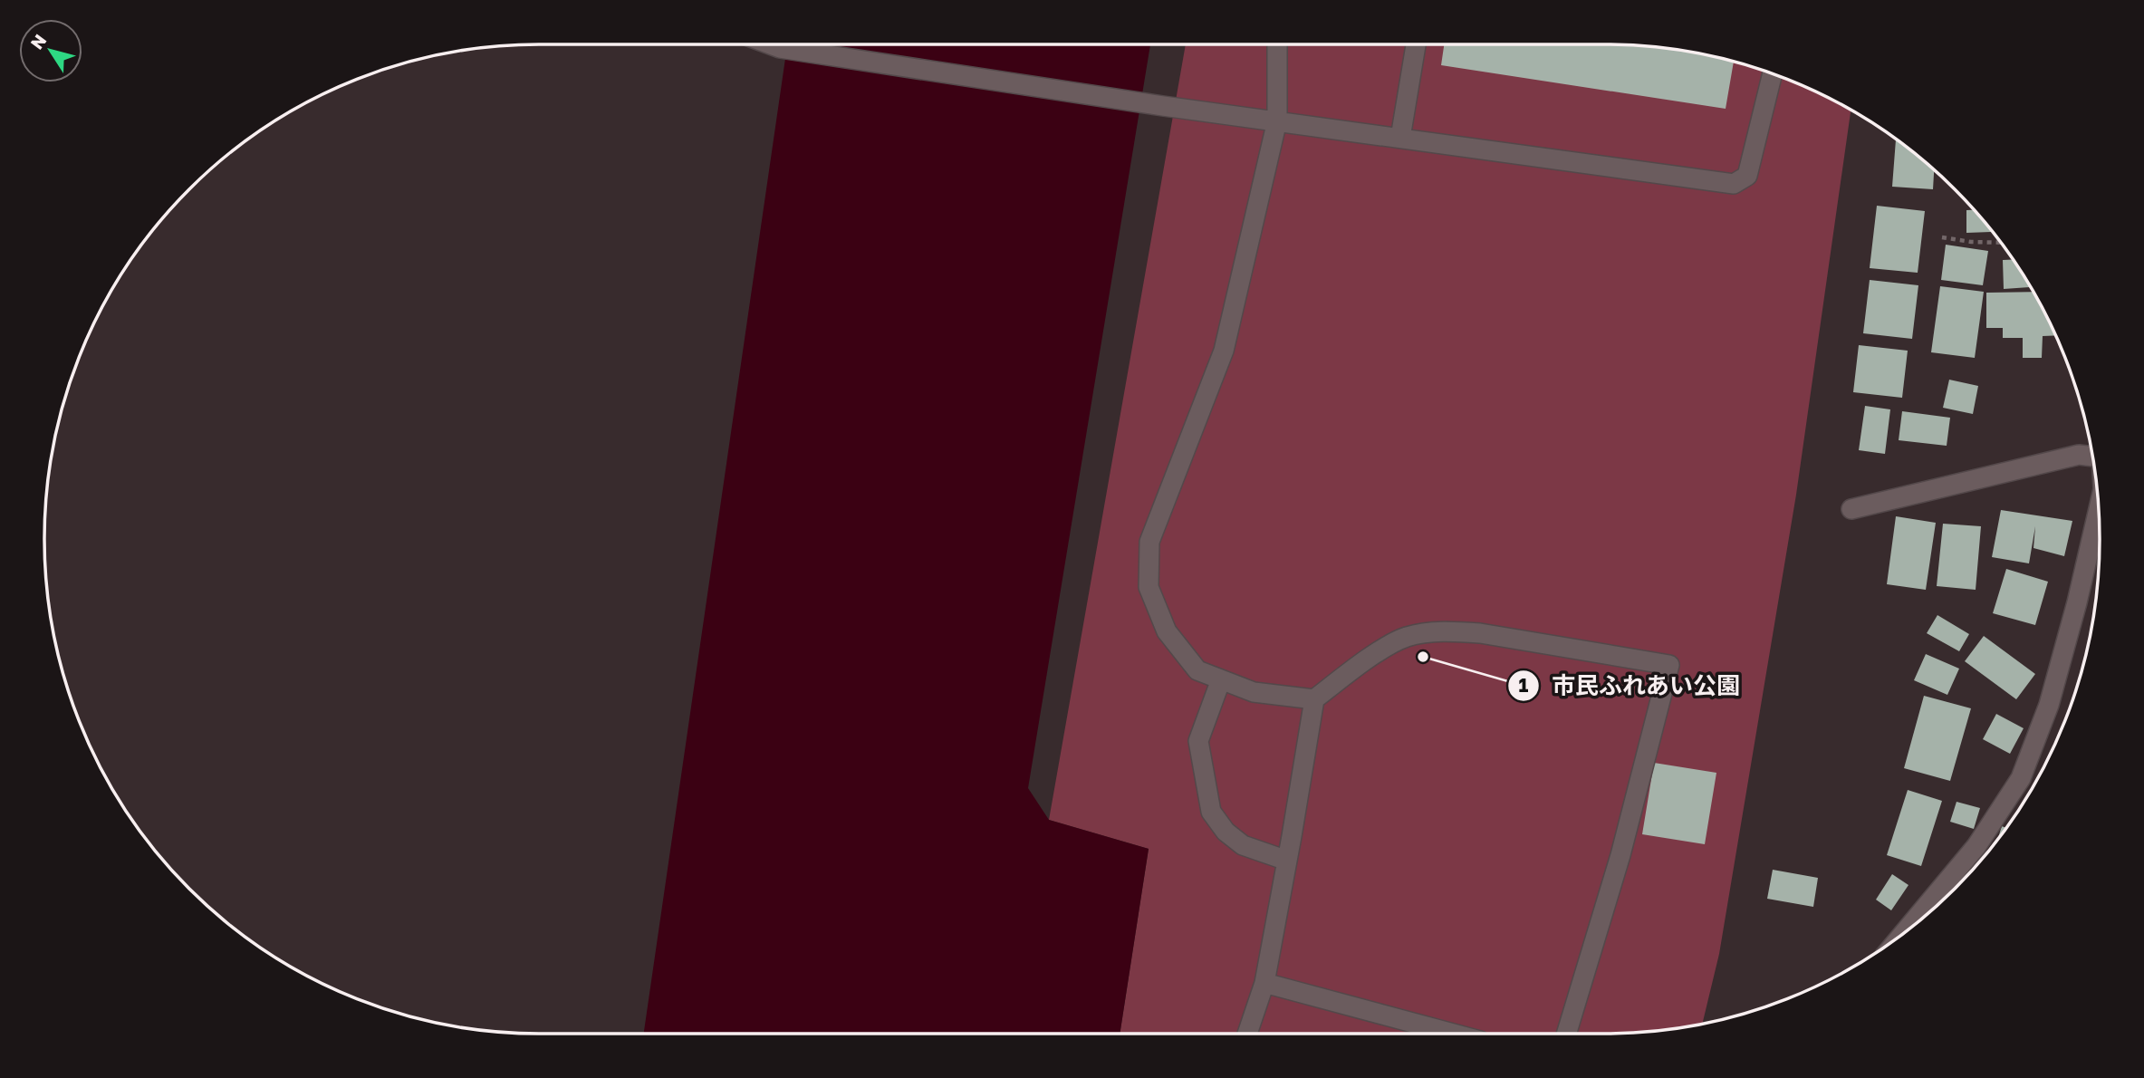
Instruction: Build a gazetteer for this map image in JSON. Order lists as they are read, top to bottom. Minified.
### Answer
{"places":["市民ふれあい公園"],"north":"top left"}
